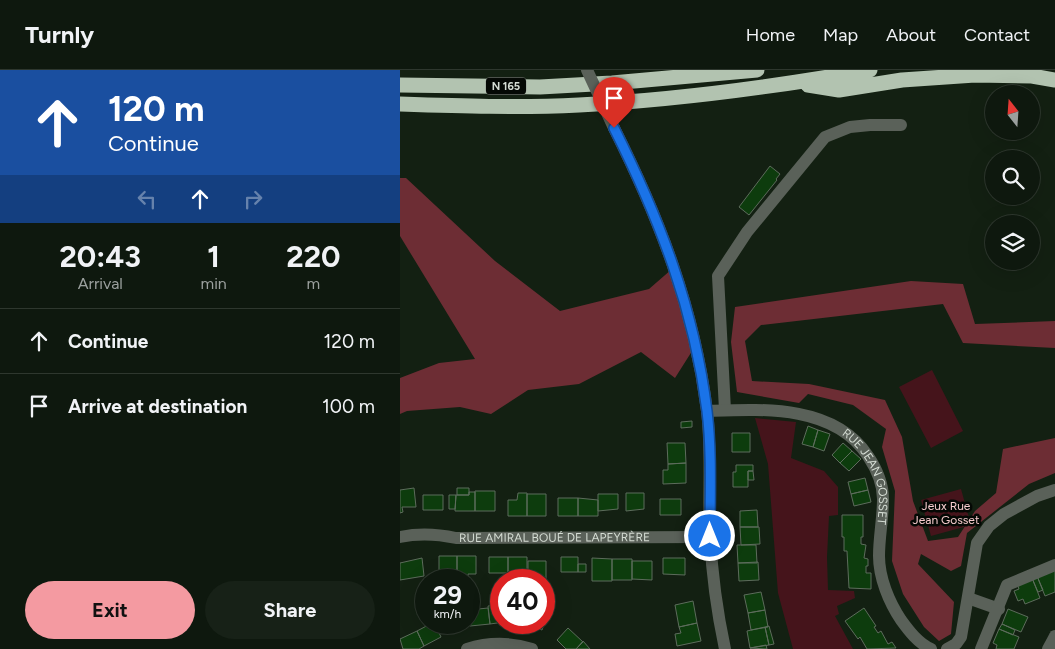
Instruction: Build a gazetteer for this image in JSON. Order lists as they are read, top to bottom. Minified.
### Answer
{"streets":{"highway":["N 165"],"street":["RUE JEAN GOSSET","RUE AMIRAL BOUÉ DE LAPEYRÈRE"]},"parks":["Jeux Rue Jean Gosset"],"north":"top","page":{"header":"Turnly","nav":["Home","Map","About","Contact"],"turn":["120 m","Continue"],"eta":["20:43","Arrival","1","min","220","m"],"list":[{"name":"Continue","value":"120 m"},{"name":"Arrive at destination","value":"100 m"}],"speed":"29 km/h","limit":"40","buttons":["Exit","Share"]}}
